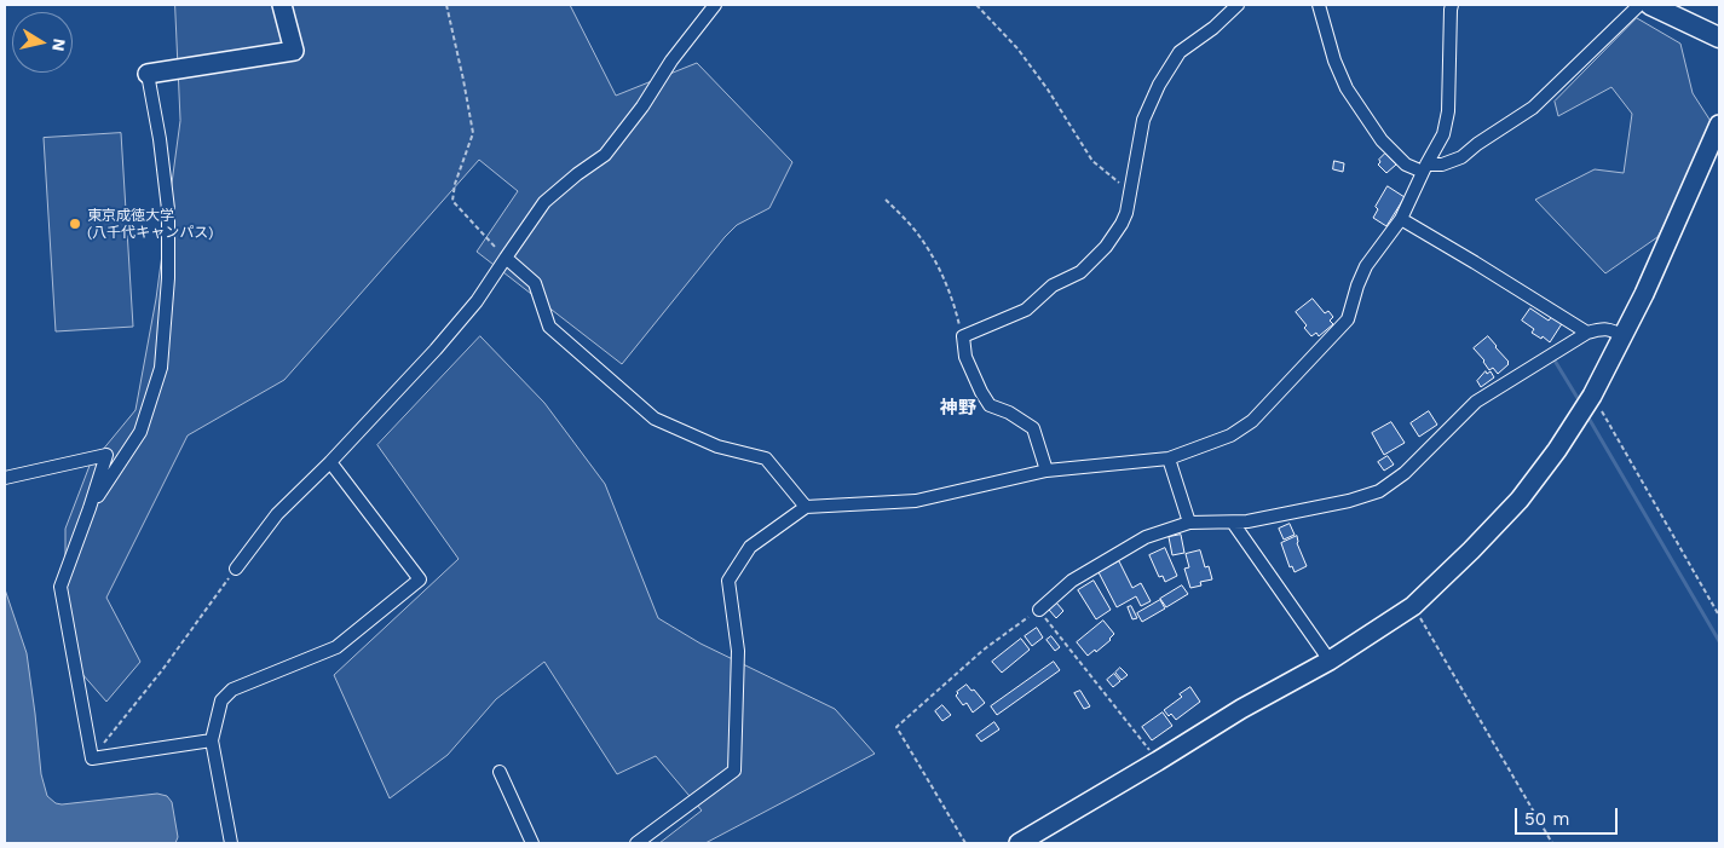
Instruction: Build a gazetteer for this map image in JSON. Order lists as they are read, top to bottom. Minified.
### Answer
{"districts":["神野"],"places":["東京成徳大学 (八千代キャンパス)"],"scale_bar":"50 m","north":"right"}
